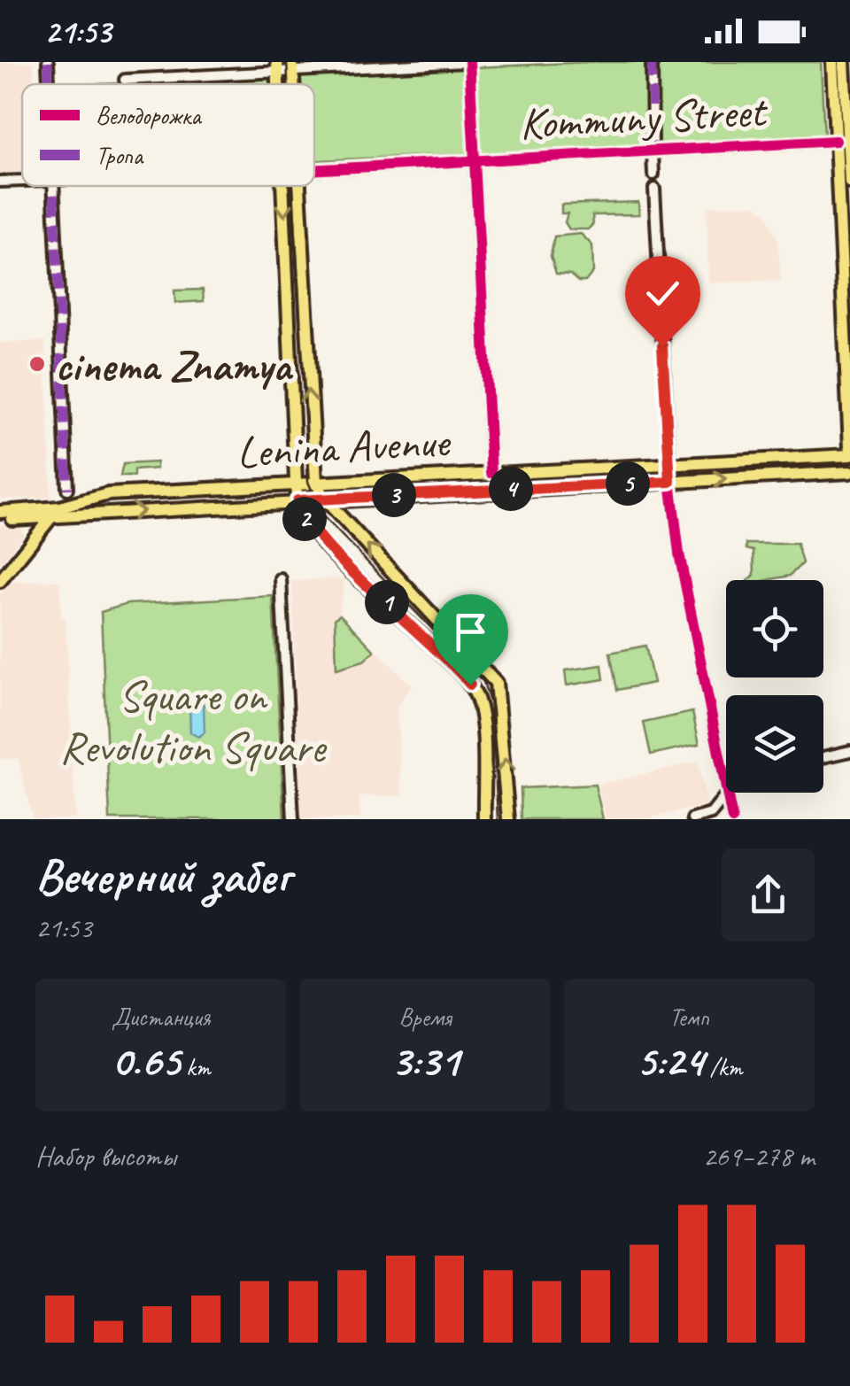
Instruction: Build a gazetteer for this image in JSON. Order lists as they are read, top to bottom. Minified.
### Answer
{"streets":{"main road":["Lenina Avenue"],"street":["Kommuny Street"]},"parks":["Square on Revolution Square"],"places":["cinema Znamya"],"legend":["Велодорожка","Тропа"],"page":{"status":"21:53","pins":["5","4","3","2","1"],"heading":["Вечерний забег","21:53"],"stats":[["Дистанция","0.65 km"],["Время","3:31"],["Темп","5:24 /km"]],"chart":["Набор высоты","269–278 m"]}}
